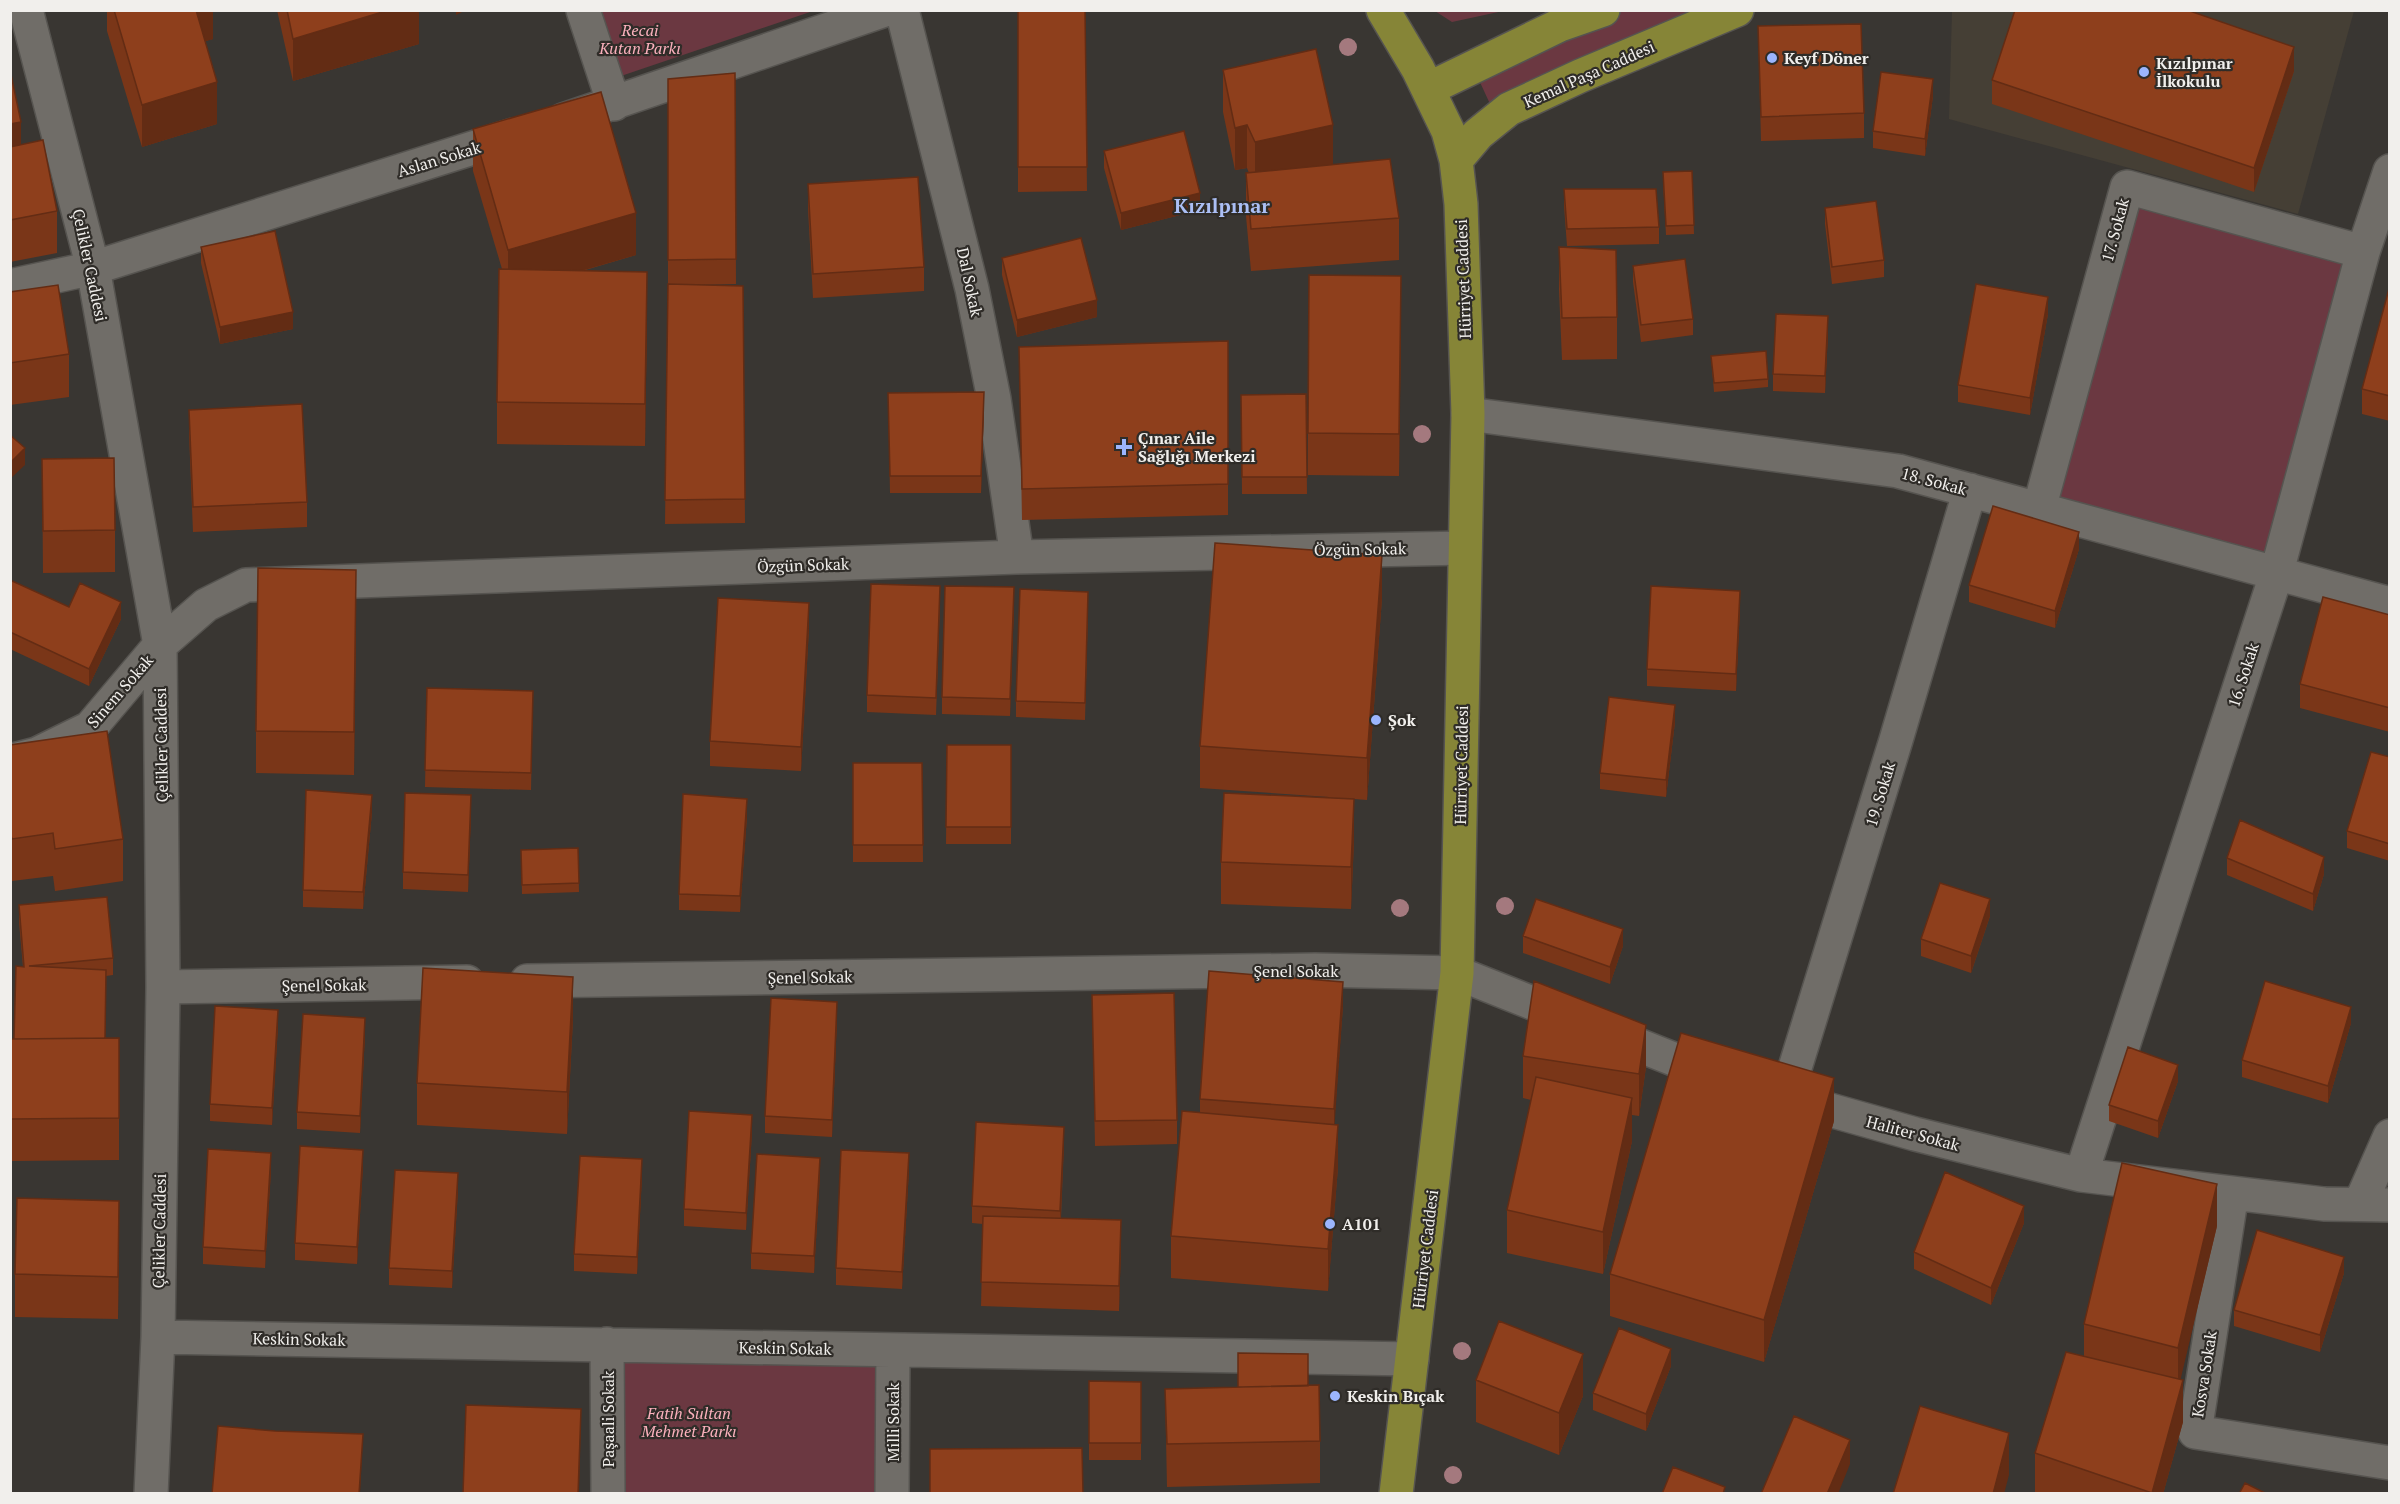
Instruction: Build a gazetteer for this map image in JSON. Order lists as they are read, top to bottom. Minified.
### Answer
{"streets":{"main road":["Kemal Paşa Caddesi","Hürriyet Caddesi"],"street":["Aslan Sokak","17. Sokak","Çelikler Caddesi","Dal Sokak","18. Sokak","Özgün Sokak","16. Sokak","Sinem Sokak","19. Sokak","Şenel Sokak","Haliter Sokak","Keskin Sokak","Kosva Sokak","Paşaali Sokak","Milli Sokak"]},"crossings":[["Kemal Paşa Caddesi","Hürriyet Caddesi"],["Aslan Sokak","Çelikler Caddesi"],["17. Sokak","18. Sokak"],["17. Sokak","16. Sokak"],["Çelikler Caddesi","Özgün Sokak"],["Çelikler Caddesi","Sinem Sokak"],["Çelikler Caddesi","Şenel Sokak"],["Çelikler Caddesi","Keskin Sokak"],["Hürriyet Caddesi","18. Sokak"],["Hürriyet Caddesi","Özgün Sokak"],["Hürriyet Caddesi","Şenel Sokak"],["Hürriyet Caddesi","Haliter Sokak"],["Hürriyet Caddesi","Keskin Sokak"],["Dal Sokak","Özgün Sokak"],["18. Sokak","16. Sokak"],["18. Sokak","19. Sokak"],["Özgün Sokak","Sinem Sokak"],["16. Sokak","Haliter Sokak"],["19. Sokak","Haliter Sokak"],["Şenel Sokak","Haliter Sokak"],["Haliter Sokak","Kosva Sokak"],["Keskin Sokak","Paşaali Sokak"],["Keskin Sokak","Milli Sokak"]],"districts":["Kızılpınar"],"parks":["Recai Kutan Parkı","Fatih Sultan Mehmet Parkı"],"places":{"other":["Keyf Döner","Kızılpınar İlkokulu","Şok","A101","Keskin Bıçak"],"health":["Çınar Aile Sağlığı Merkezi"]}}
